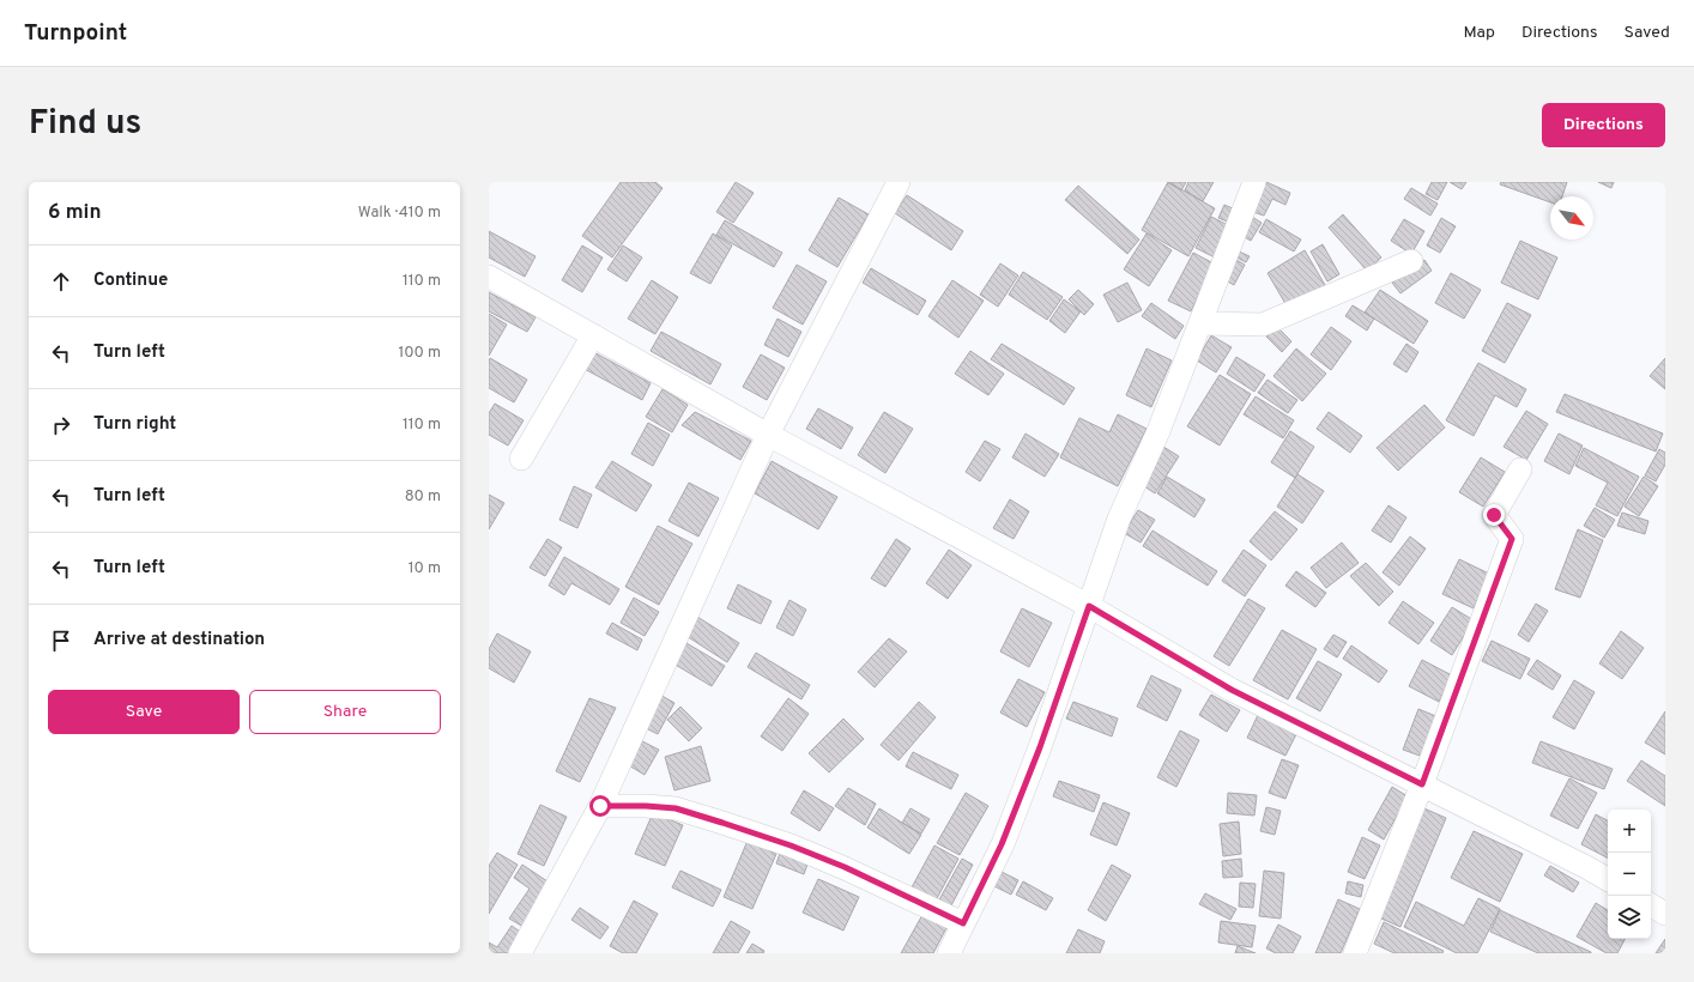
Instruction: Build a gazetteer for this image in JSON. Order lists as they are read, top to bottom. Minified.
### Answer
{"north":"bottom right","page":{"header":"Turnpoint","nav":["Map","Directions","Saved"],"title":"Find us","buttons":["Directions",["Save","Share"]],"heading":["6 min","Walk · 410 m"],"list":[["Continue","110 m"],["Turn left","100 m"],["Turn right","110 m"],["Turn left","80 m"],["Turn left","10 m"],"Arrive at destination"],"map_buttons":["+","−"]}}
